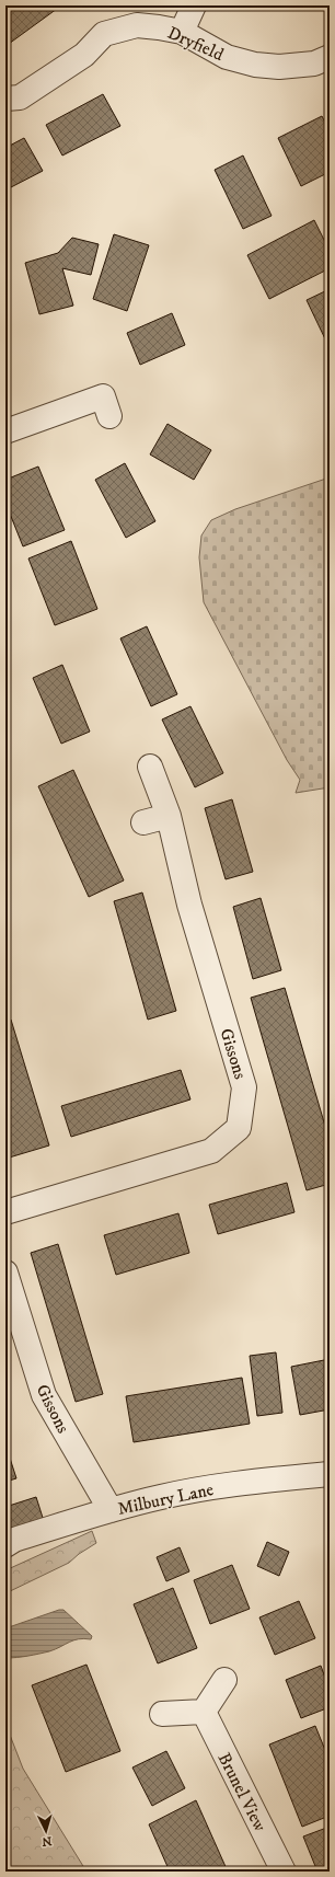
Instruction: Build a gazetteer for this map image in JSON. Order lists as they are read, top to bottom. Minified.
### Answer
{"streets":{"street":["Dryfield","Gissons","Milbury Lane","Brunel View"]},"crossings":[["Gissons","Milbury Lane"]],"north":"bottom"}
